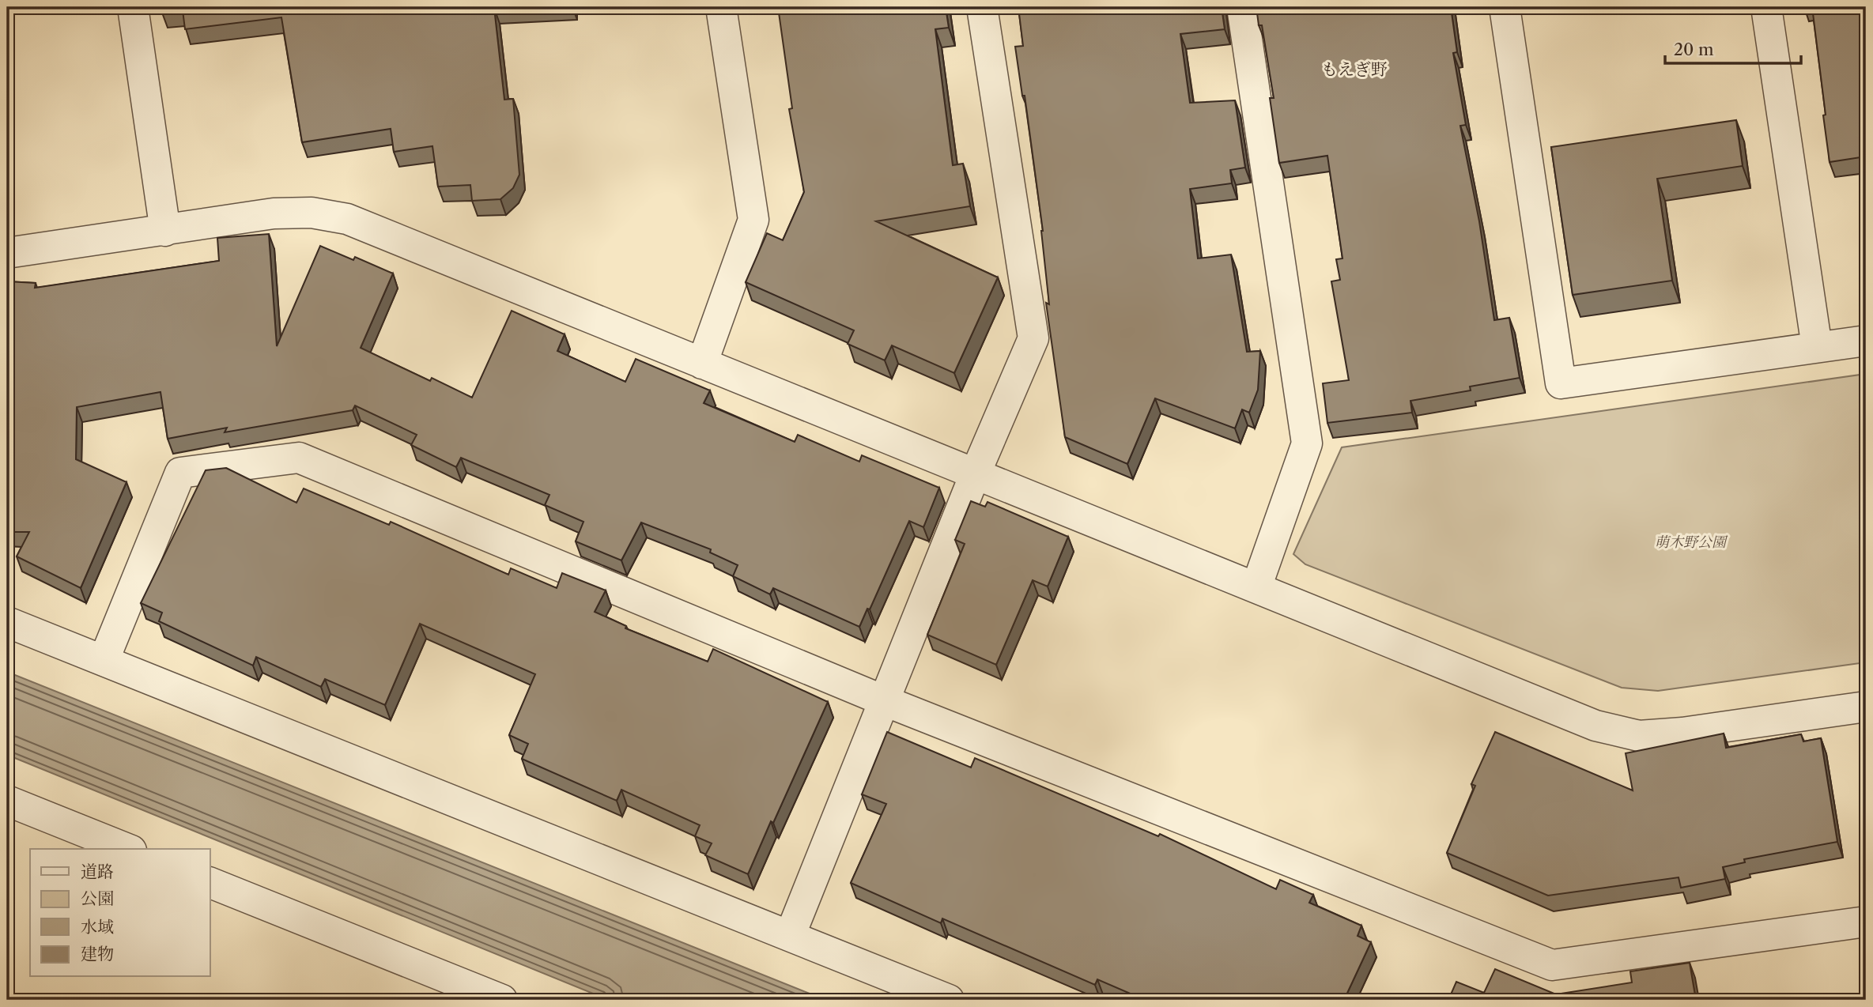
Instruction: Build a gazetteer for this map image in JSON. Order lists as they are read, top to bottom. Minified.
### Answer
{"districts":["もえぎ野"],"parks":["萌木野公園"],"legend":["道路","公園","水域","建物"],"scale_bar":"20 m"}
